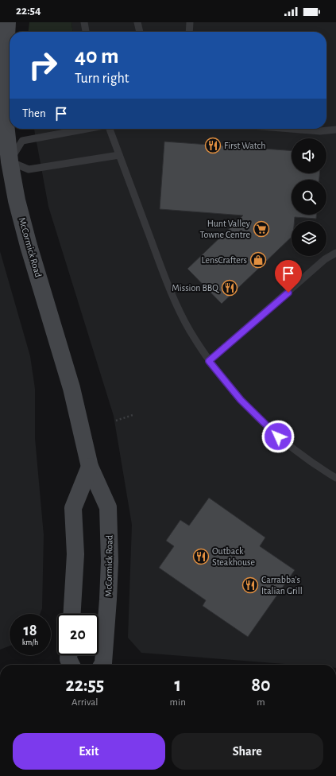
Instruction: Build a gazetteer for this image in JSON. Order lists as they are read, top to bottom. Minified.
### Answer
{"streets":{"main road":["McCormick Road"]},"places":{"restaurant":["First Watch","Mission BBQ","Outback Steakhouse","Carrabba's Italian Grill"],"supermarket":["Hunt Valley Towne Centre"],"shop":["LensCrafters"]},"page":{"status":"22:54","turn":["40 m","Turn right"],"then":"Then","speed":"18 km/h","limit":"20","eta":["22:55","Arrival","1","min","80","m"],"buttons":["Exit","Share"]}}
